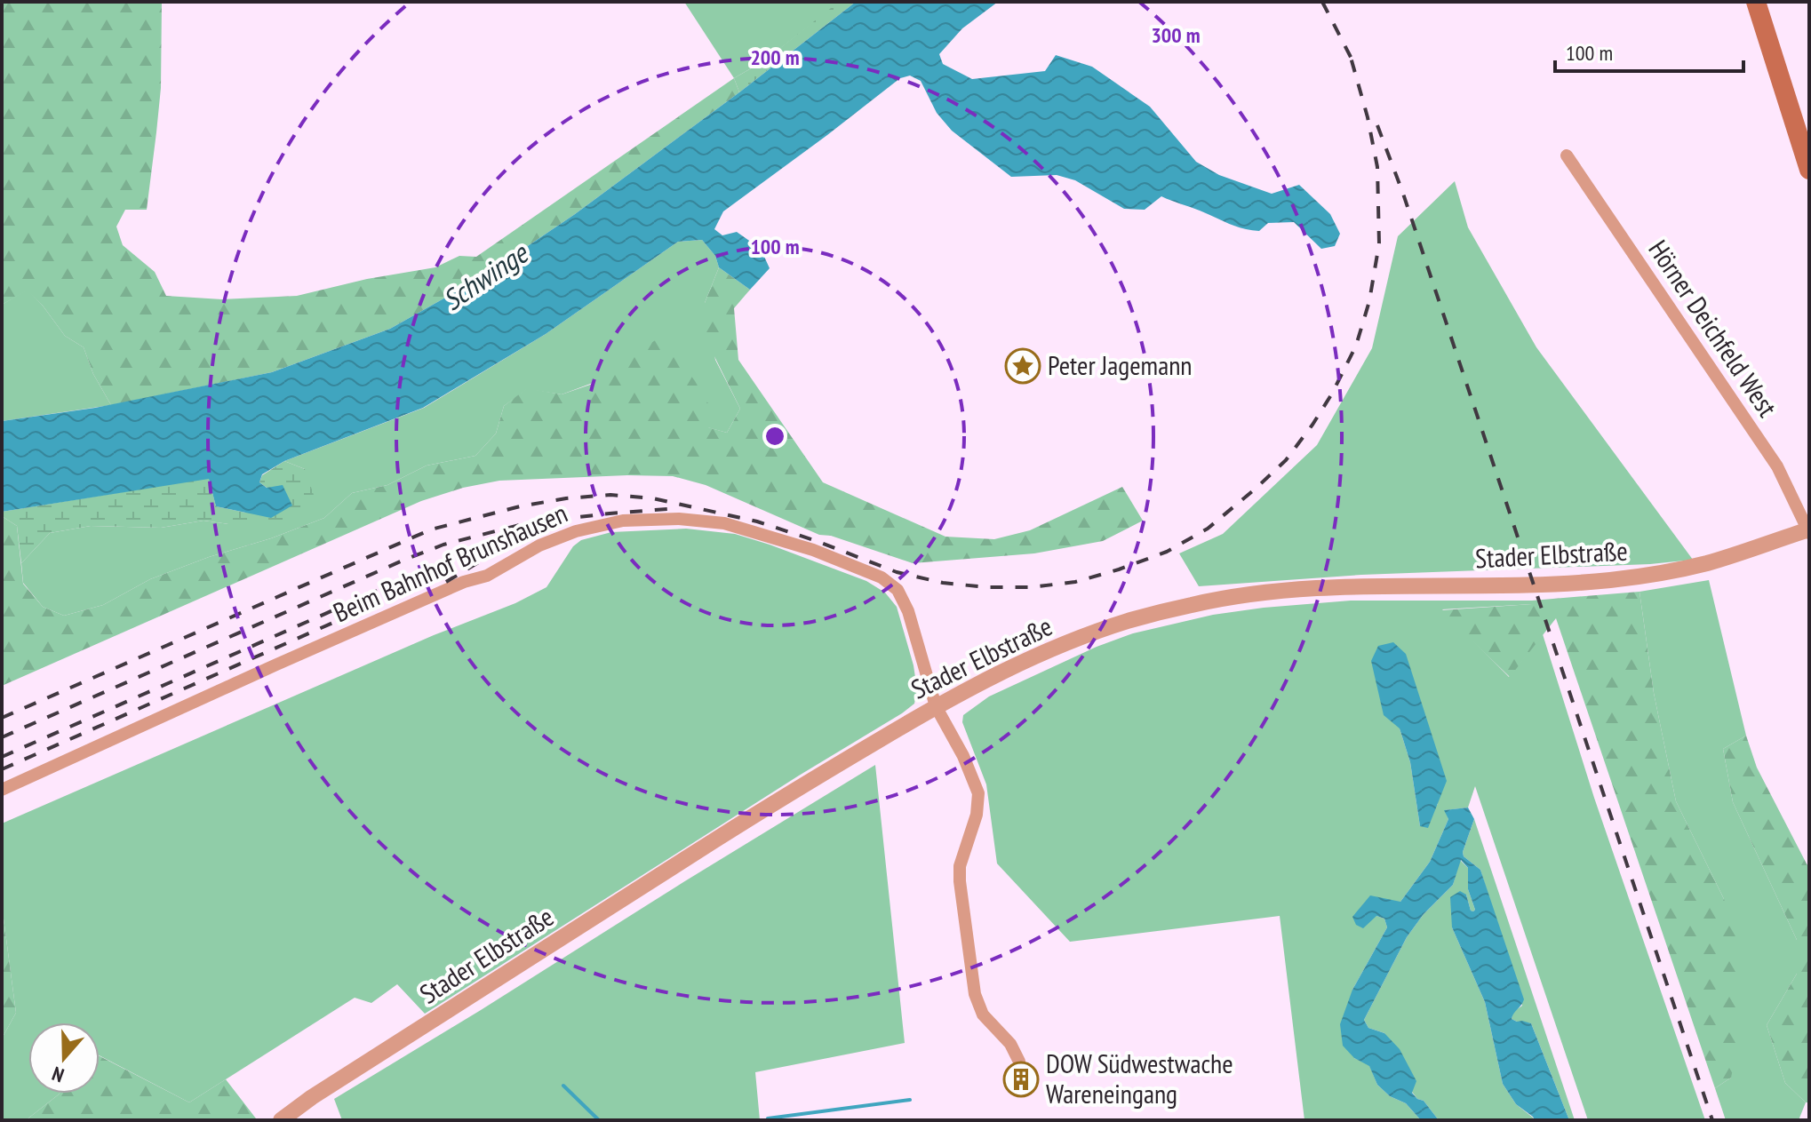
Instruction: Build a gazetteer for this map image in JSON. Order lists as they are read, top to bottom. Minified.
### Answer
{"streets":{"street":["Hörner Deichfeld West","Stader Elbstraße","Beim Bahnhof Brunshausen"]},"crossings":[["Hörner Deichfeld West","Stader Elbstraße"],["Stader Elbstraße","Beim Bahnhof Brunshausen"]],"water":["Schwinge"],"places":{"place":["Peter Jagemann"],"building":["DOW Südwestwache Wareneingang"]},"scale_bar":"100 m","north":"bottom","rings":["300 m","200 m","100 m"]}
